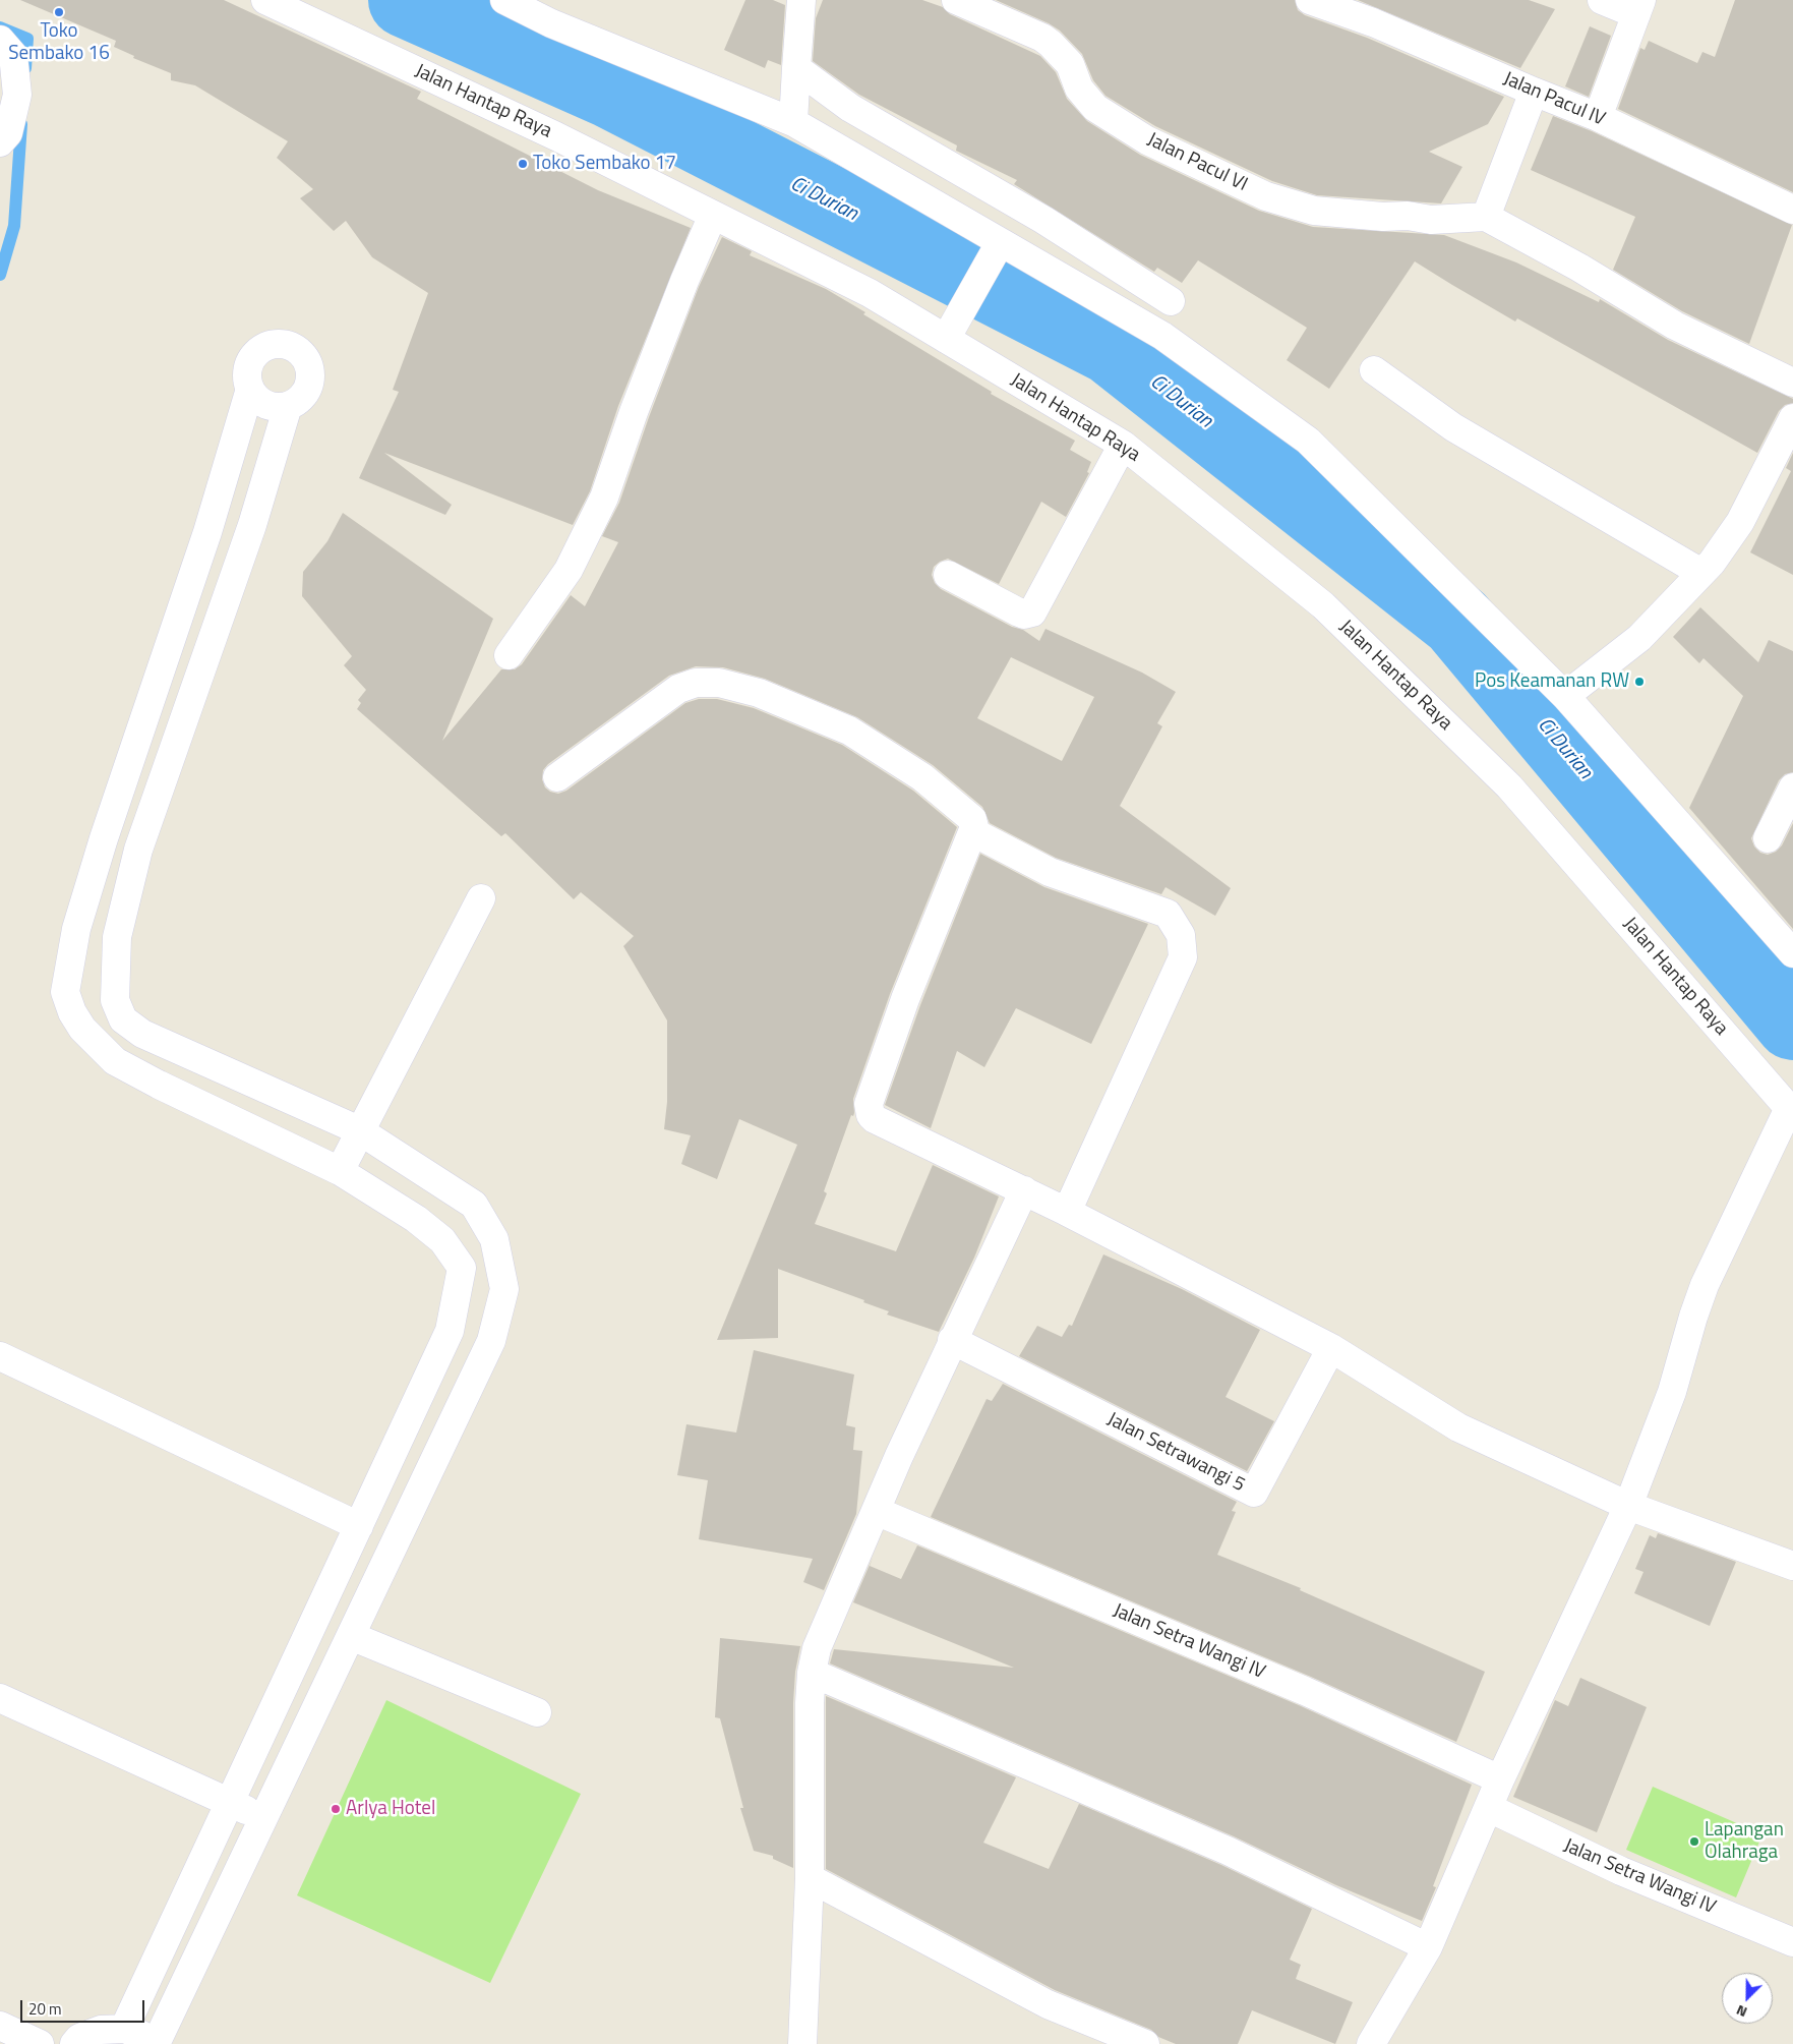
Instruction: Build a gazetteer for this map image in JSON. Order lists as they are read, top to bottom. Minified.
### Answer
{"streets":{"street":["Jalan Pacul IV","Jalan Hantap Raya","Jalan Pacul VI","Jalan Setrawangi 5","Jalan Setra Wangi IV"]},"water":["Ci Durian"],"places":["Toko Sembako 16","Toko Sembako 17","Pos Keamanan RW","Arlya Hotel","Lapangan Olahraga"],"scale_bar":"20 m","north":"bottom left"}
